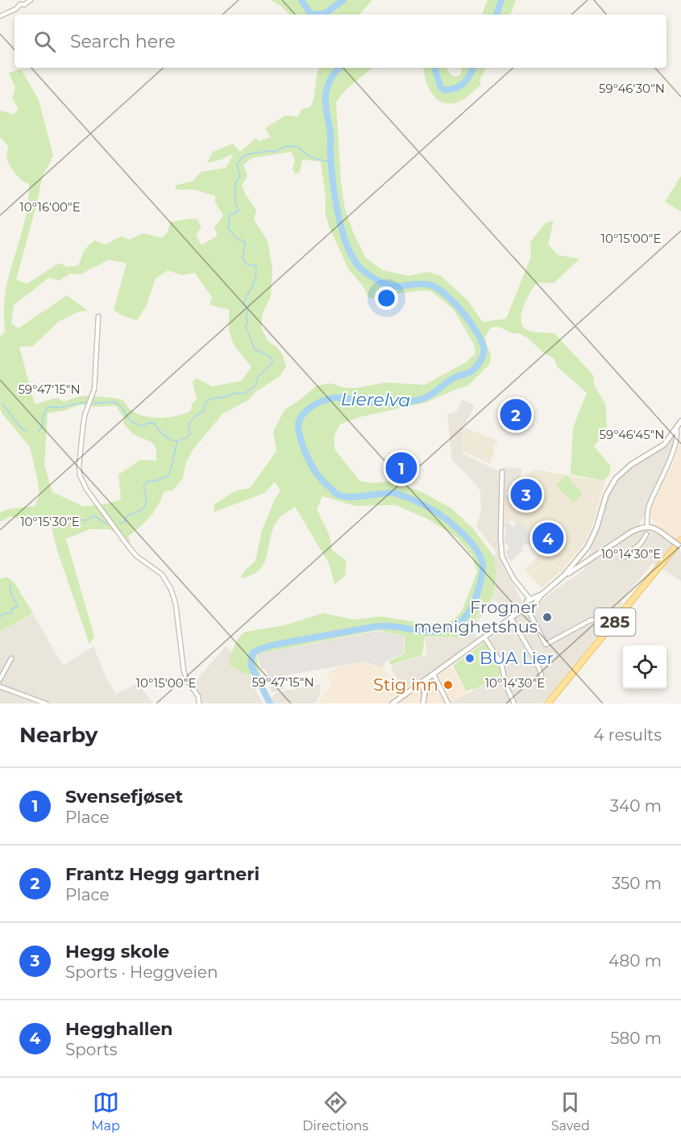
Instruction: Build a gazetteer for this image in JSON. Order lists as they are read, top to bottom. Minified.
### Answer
{"streets":{"main road":["285"]},"water":["Lierelva"],"places":["Frogner menighetshus","BUA Lier","Stig inn"],"page":{"search":"Search here","pins":["2","1","3","4"],"heading":["Nearby","4 results"],"list":[{"mark":"1","name":"Svensefjøset","note":"Place","value":"340 m"},{"mark":"2","name":"Frantz Hegg gartneri","note":"Place","value":"350 m"},{"mark":"3","name":"Hegg skole","note":"Sports · Heggveien","value":"480 m"},{"mark":"4","name":"Hegghallen","note":"Sports","value":"580 m"}],"nav":["Map","Directions","Saved"]},"coordinates":["59°46'30\"N","10°16'00\"E","10°15'00\"E","59°47'15\"N","59°46'45\"N","10°15'30\"E","10°14'30\"E"]}
